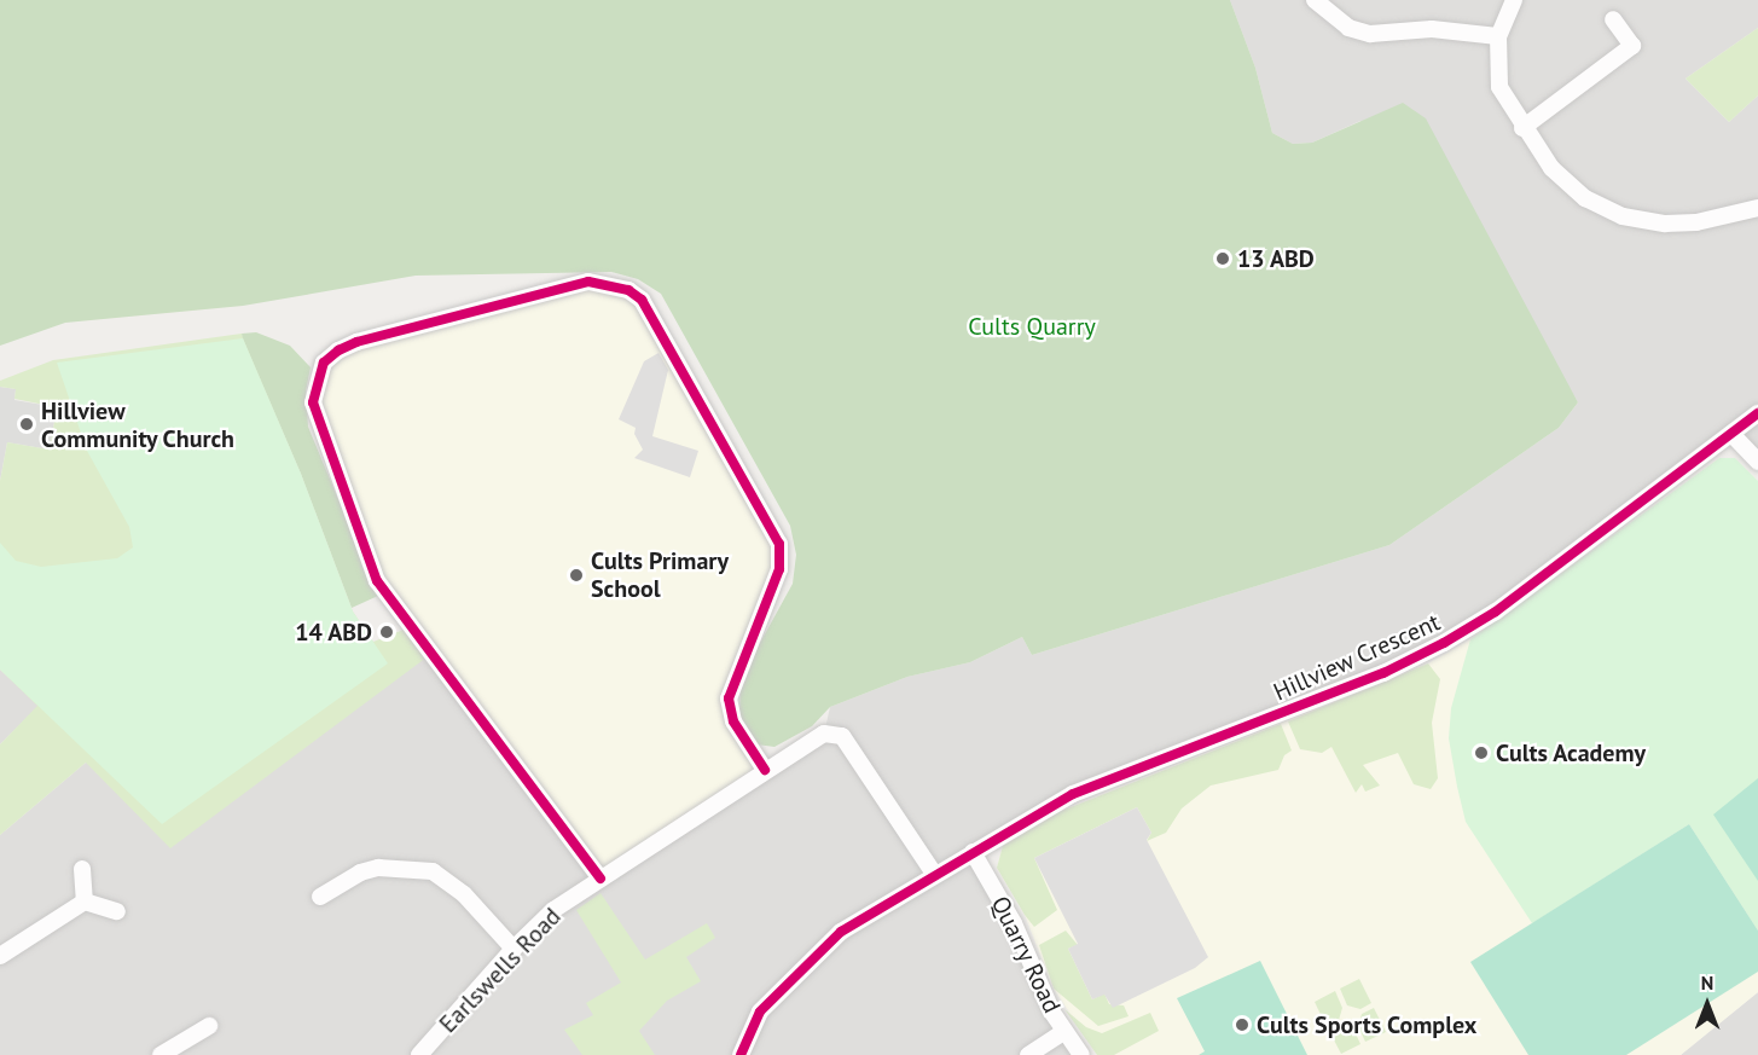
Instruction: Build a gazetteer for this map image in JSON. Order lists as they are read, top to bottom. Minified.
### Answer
{"streets":{"street":["Hillview Crescent","Quarry Road","Earlswells Road"]},"crossings":[["Hillview Crescent","Quarry Road"],["Hillview Crescent","Earlswells Road"]],"parks":["Cults Quarry"],"places":["13 ABD","Hillview Community Church","Cults Primary School","14 ABD","Cults Academy","Cults Sports Complex"],"north":"top"}
